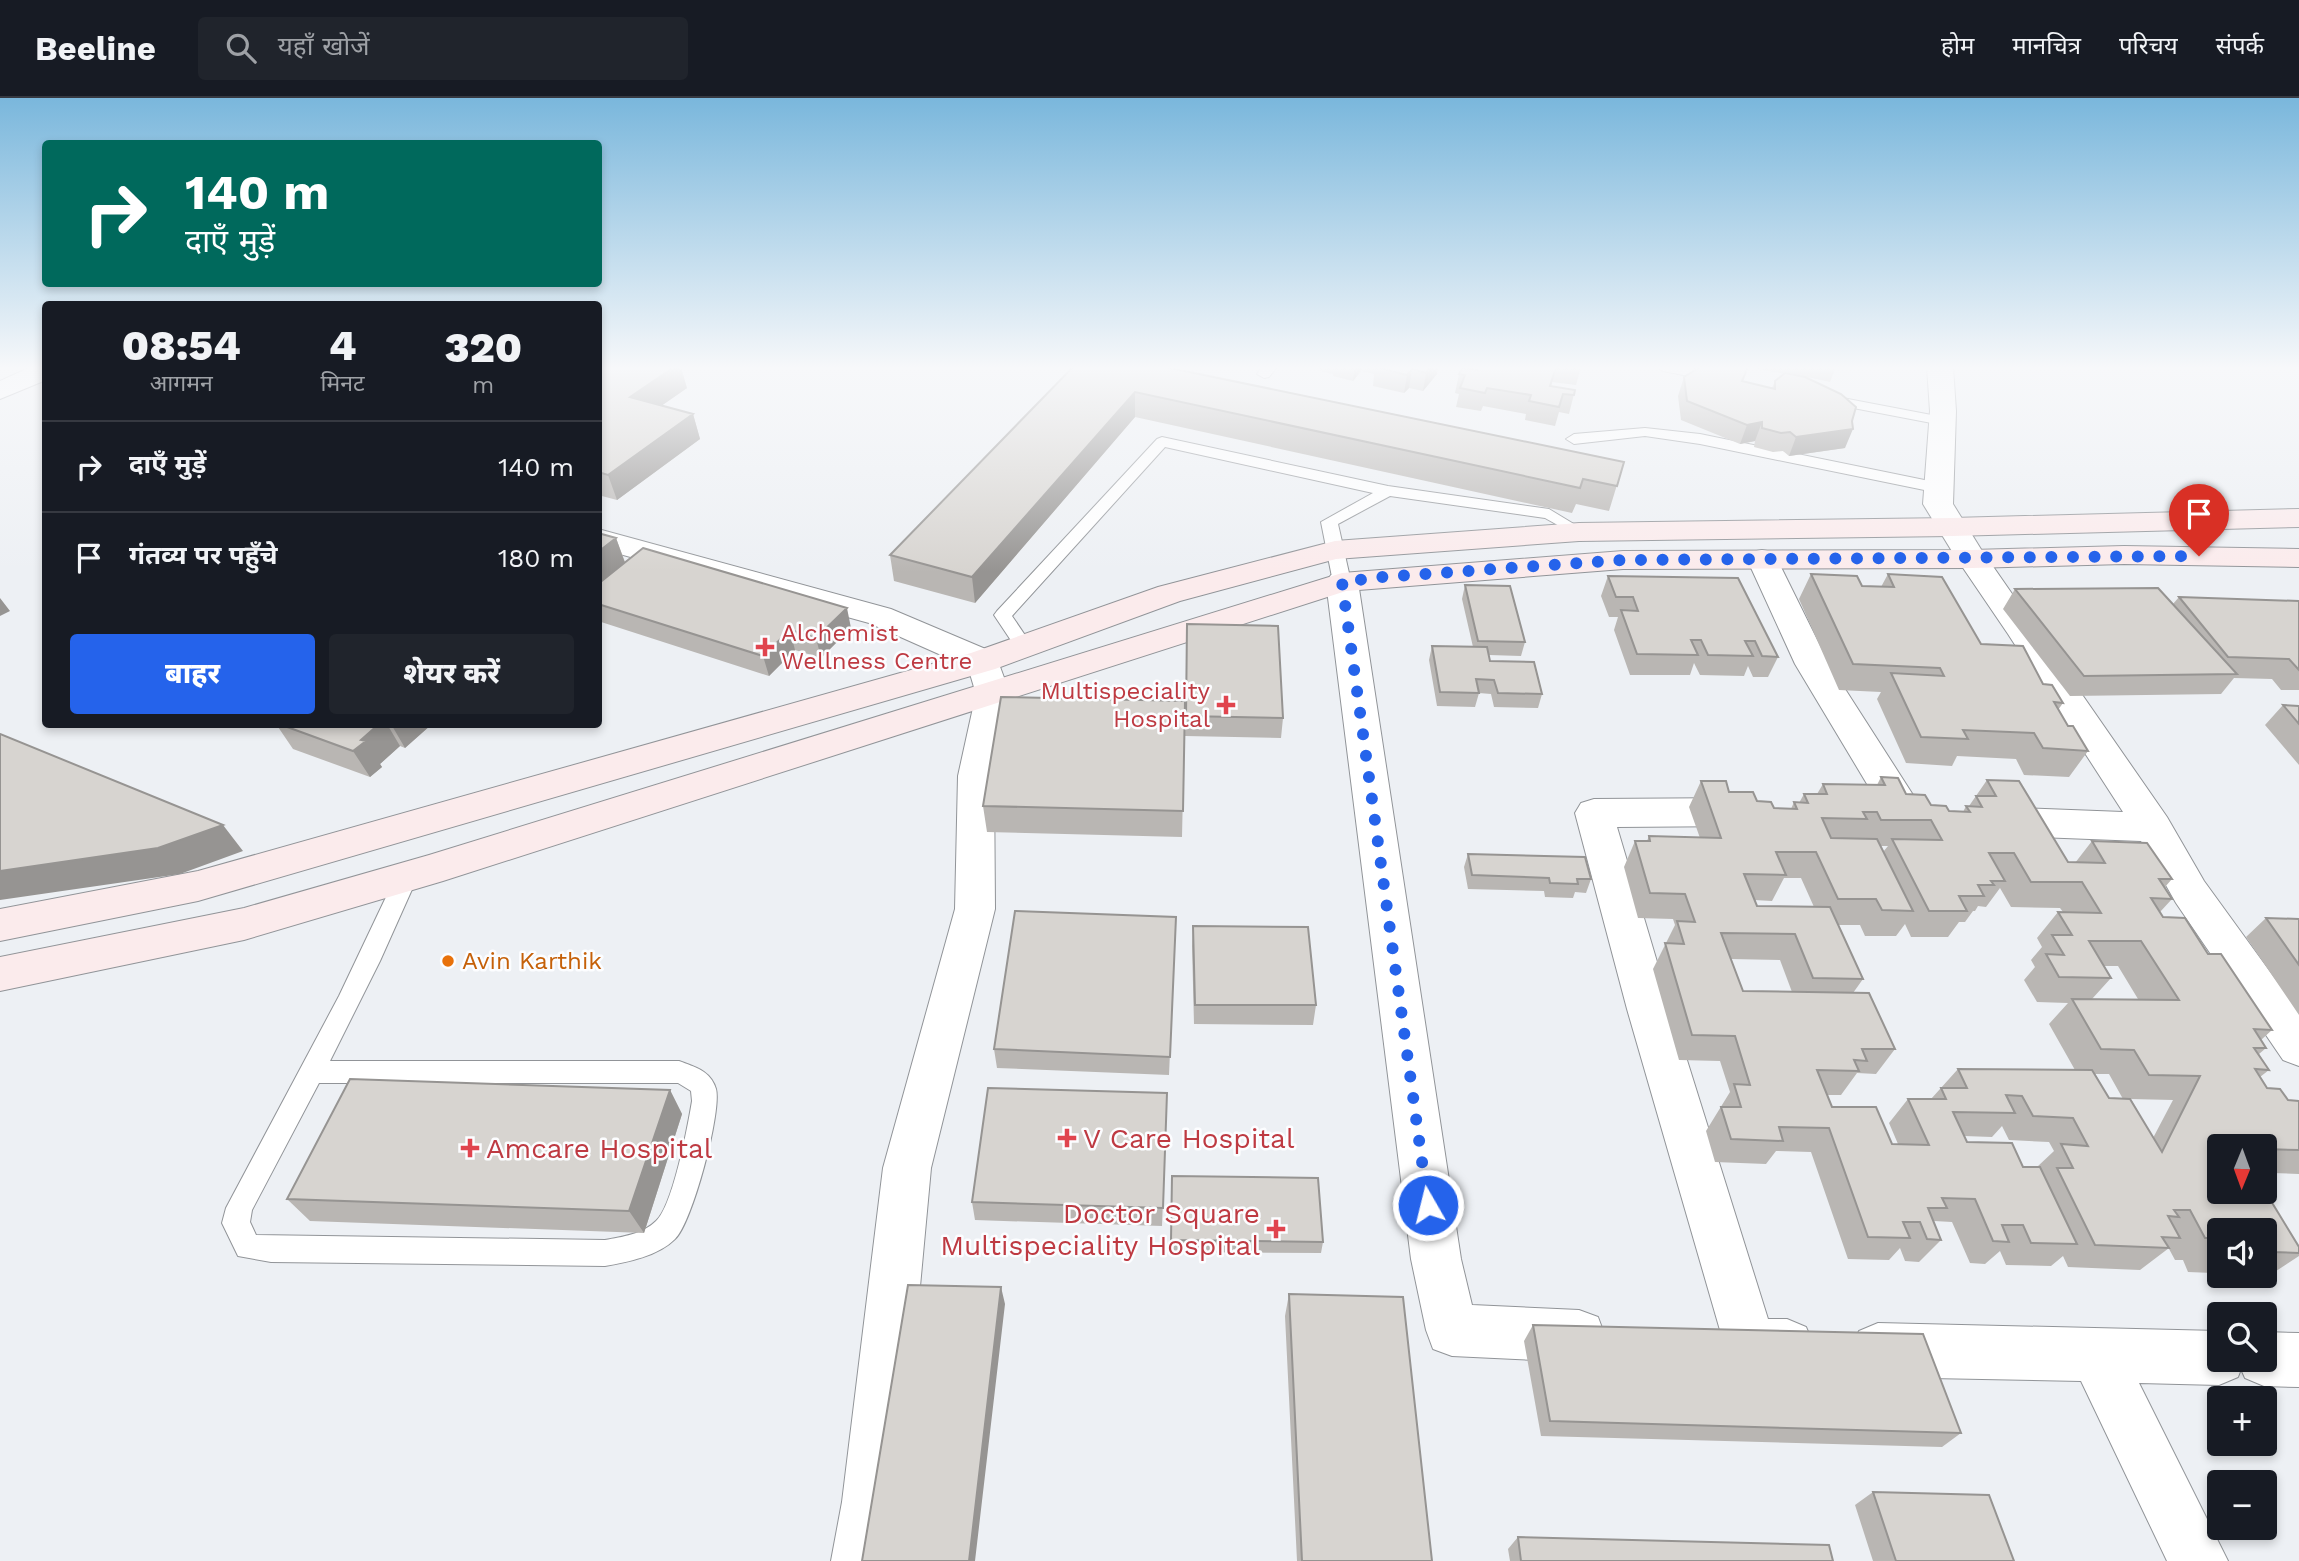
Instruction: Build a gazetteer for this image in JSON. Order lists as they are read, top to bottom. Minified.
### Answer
{"places":{"health":["Alchemist Wellness Centre","Multispeciality Hospital","V Care Hospital","Amcare Hospital","Doctor Square Multispeciality Hospital"],"other":["Avin Karthik"]},"north":"bottom","page":{"header":"Beeline","search":"यहाँ खोजें","nav":["होम","मानचित्र","परिचय","संपर्क"],"turn":["140 m","दाएँ मुड़ें"],"eta":["08:54","आगमन","4","मिनट","320","m"],"list":[{"name":"दाएँ मुड़ें","value":"140 m"},{"name":"गंतव्य पर पहुँचे","value":"180 m"}],"buttons":["बाहर","शेयर करें"],"map_buttons":["+","−"]}}
